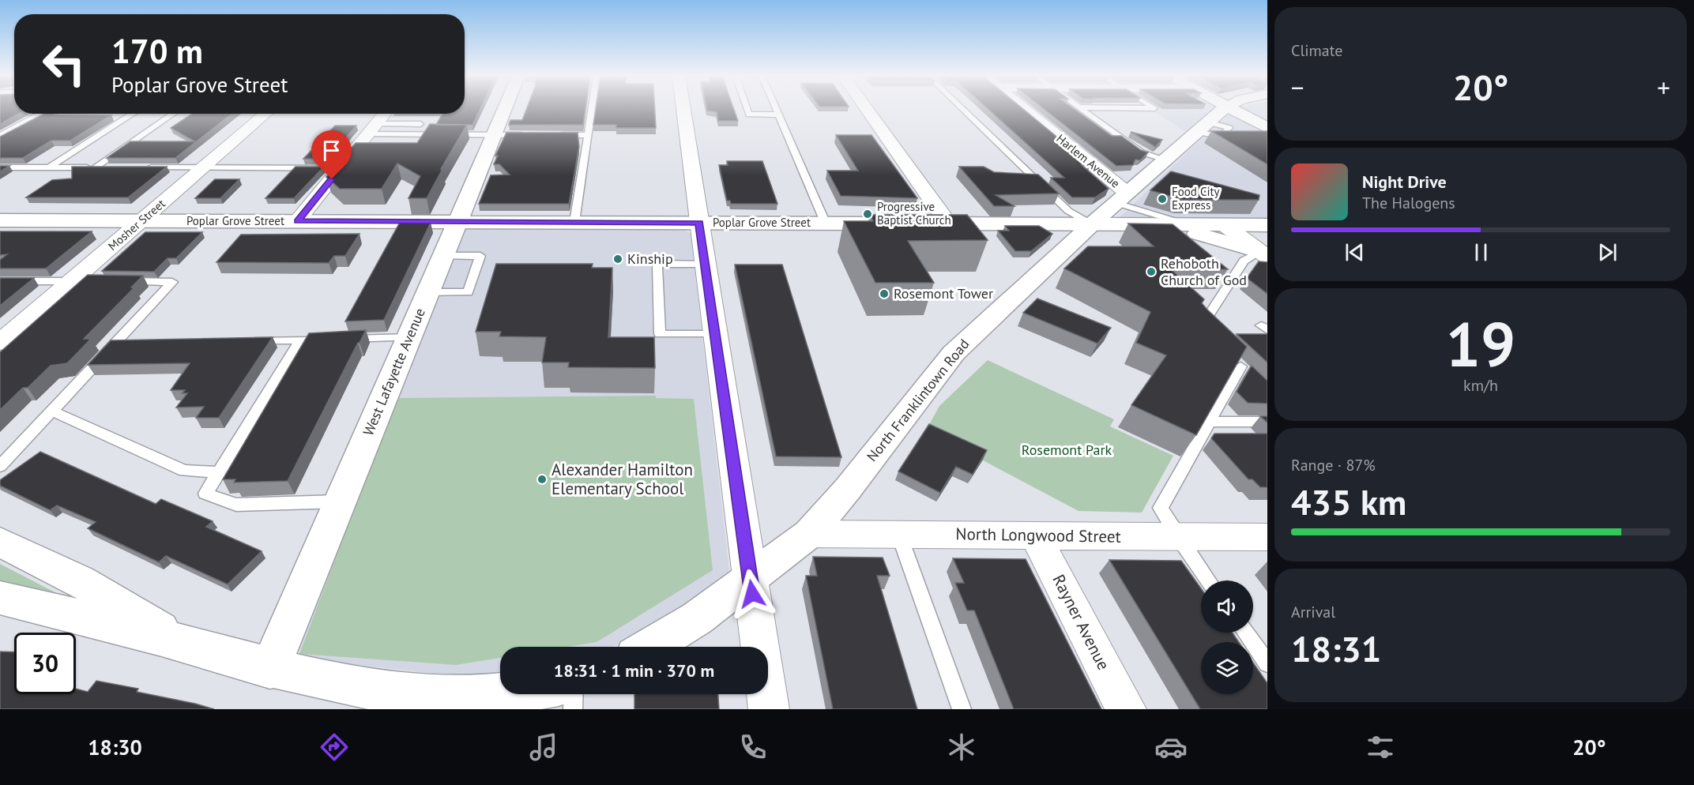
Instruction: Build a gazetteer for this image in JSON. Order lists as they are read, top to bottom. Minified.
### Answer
{"streets":{"main road":["Poplar Grove Street","West Lafayette Avenue","North Franklintown Road"],"street":["Harlem Avenue","Mosher Street","North Longwood Street","Rayner Avenue"]},"crossings":[["Harlem Avenue","North Franklintown Road"],["Poplar Grove Street","Mosher Street"],["Poplar Grove Street","West Lafayette Avenue"],["Poplar Grove Street","North Franklintown Road"],["North Franklintown Road","North Longwood Street"],["North Longwood Street","Rayner Avenue"]],"parks":["Rosemont Park"],"places":["Food City Express","Progressive Baptist Church","Kinship","Rehoboth Church of God","Rosemont Tower","Alexander Hamilton Elementary School"],"page":{"tile":["Climate",["19","km/h"],["Range · 87%","435 km"],["Arrival","18:31"]],"turn":["170 m","Poplar Grove Street"],"heat":["−","20°","+"],"song":["Night Drive","The Halogens"],"limit":"30","trip":"18:31 · 1 min · 370 m","tabs":["18:30","20°"]}}
